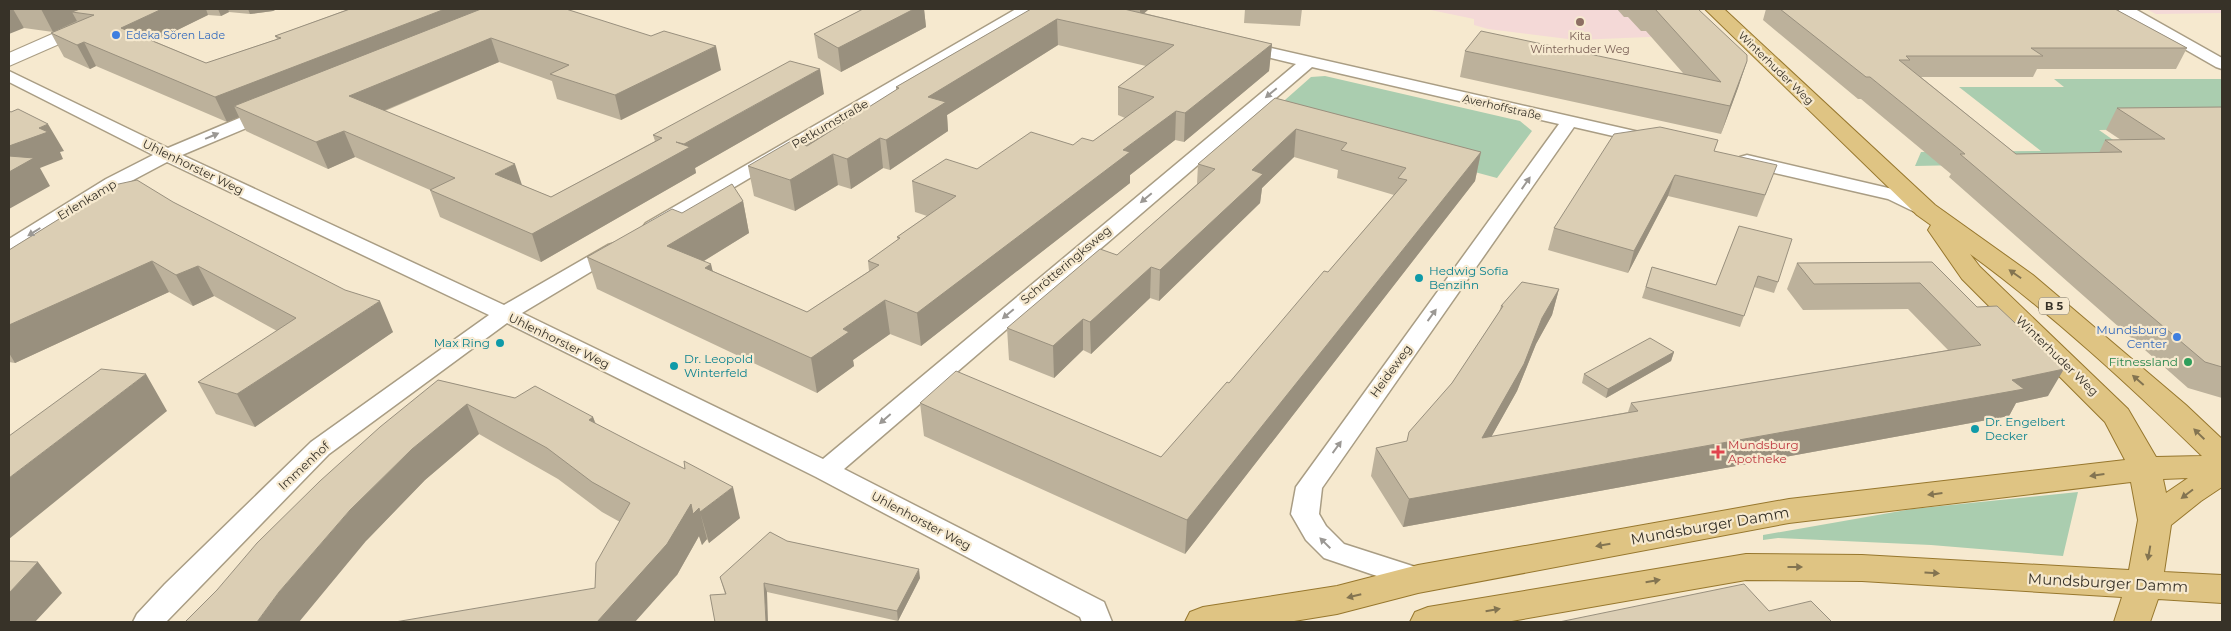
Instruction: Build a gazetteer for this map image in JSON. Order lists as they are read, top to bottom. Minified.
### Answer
{"streets":{"main road":["Winterhuder Weg","B 5","Mundsburger Damm"],"street":["Averhoffstraße","Petkumstraße","Uhlenhorster Weg","Erlenkamp","Schrötteringksweg","Heideweg","Immenhof"]},"crossings":[["Winterhuder Weg","B 5"],["Winterhuder Weg","Mundsburger Damm"],["Averhoffstraße","Schrötteringksweg"],["Averhoffstraße","Heideweg"],["Petkumstraße","Uhlenhorster Weg"],["Petkumstraße","Immenhof"],["Uhlenhorster Weg","Erlenkamp"],["Uhlenhorster Weg","Schrötteringksweg"],["Uhlenhorster Weg","Immenhof"],["B 5","Mundsburger Damm"],["Heideweg","Mundsburger Damm"]],"one_way":["Schrötteringksweg"],"places":{"other":["Kita Winterhuder Weg","Edeka Sören Lade","Hedwig Sofia Benzihn","Mundsburg Center","Max Ring","Fitnessland","Dr. Leopold Winterfeld","Dr. Engelbert Decker"],"health":["Mundsburg Apotheke"]}}
